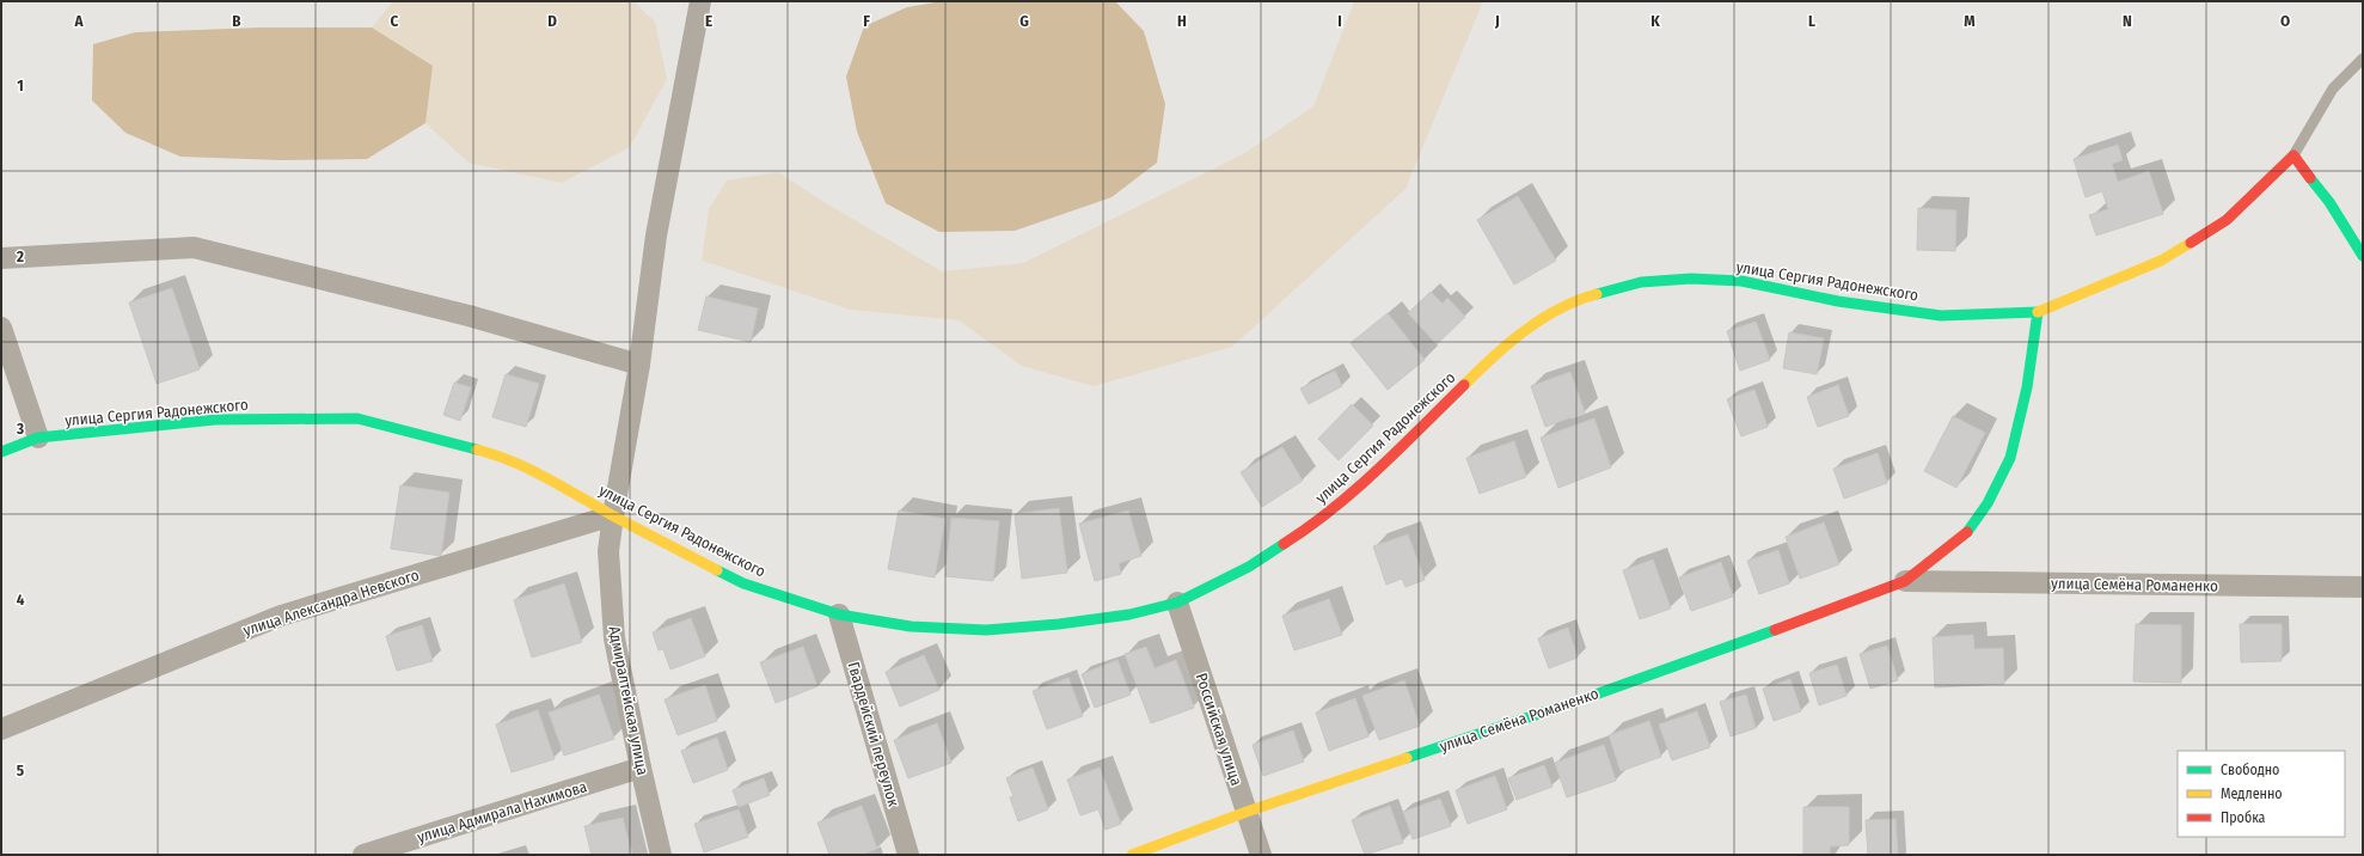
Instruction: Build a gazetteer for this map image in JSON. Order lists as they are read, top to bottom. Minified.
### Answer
{"streets":{"street":["улица Сергия Радонежского","улица Семёна Романенко","улица Александра Невского","Адмиралтейская улица","Российская улица","Гвардейский переулок","улица Адмирала Нахимова"]},"crossings":[["улица Сергия Радонежского","улица Семёна Романенко"],["улица Сергия Радонежского","улица Александра Невского"],["улица Сергия Радонежского","Адмиралтейская улица"],["улица Сергия Радонежского","Российская улица"],["улица Сергия Радонежского","Гвардейский переулок"],["улица Семёна Романенко","Российская улица"],["улица Александра Невского","Адмиралтейская улица"],["Адмиралтейская улица","улица Адмирала Нахимова"]],"legend":["Свободно","Медленно","Пробка"],"grid":{"columns":["A","B","C","D","E","F","G","H","I","J","K","L","M","N","O"],"rows":["1","2","3","4","5"]}}
